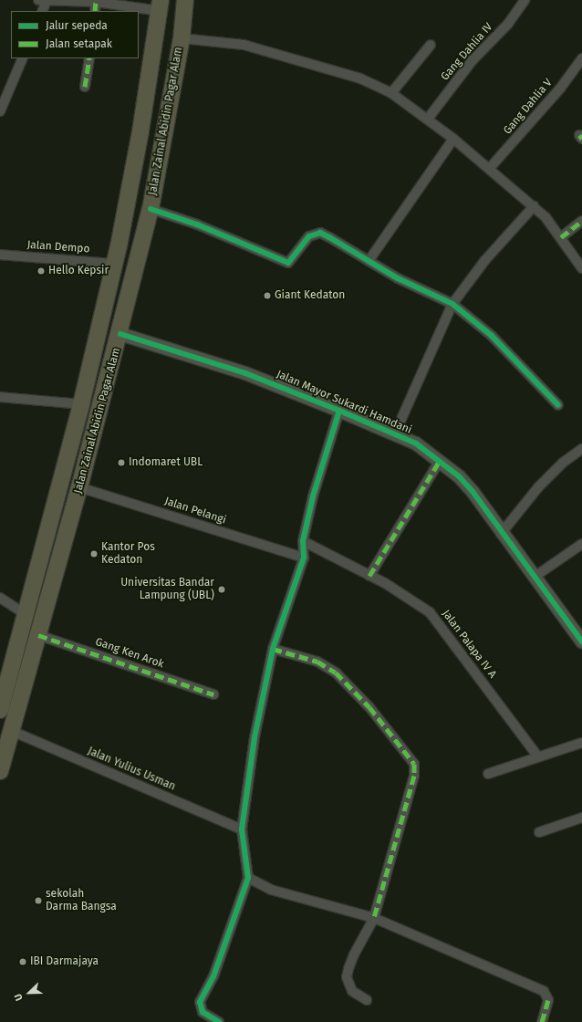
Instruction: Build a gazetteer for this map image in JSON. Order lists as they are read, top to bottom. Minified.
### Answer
{"streets":{"highway":["Jalan Zainal Abidin Pagar Alam"],"street":["Gang Dahlia IV","Gang Dahlia V","Jalan Dempo","Jalan Mayor Sukardi Hamdani","Jalan Pelangi","Jalan Palapa IV A","Gang Ken Arok","Jalan Yulius Usman"]},"crossings":[["Jalan Zainal Abidin Pagar Alam","Jalan Dempo"],["Jalan Zainal Abidin Pagar Alam","Jalan Mayor Sukardi Hamdani"],["Jalan Zainal Abidin Pagar Alam","Jalan Pelangi"],["Jalan Zainal Abidin Pagar Alam","Gang Ken Arok"],["Jalan Zainal Abidin Pagar Alam","Jalan Yulius Usman"]],"places":["Hello Kepsir","Giant Kedaton","Indomaret UBL","Kantor Pos Kedaton","Universitas Bandar Lampung (UBL)","sekolah Darma Bangsa","IBI Darmajaya"],"legend":["Jalur sepeda","Jalan setapak"],"north":"bottom left"}
